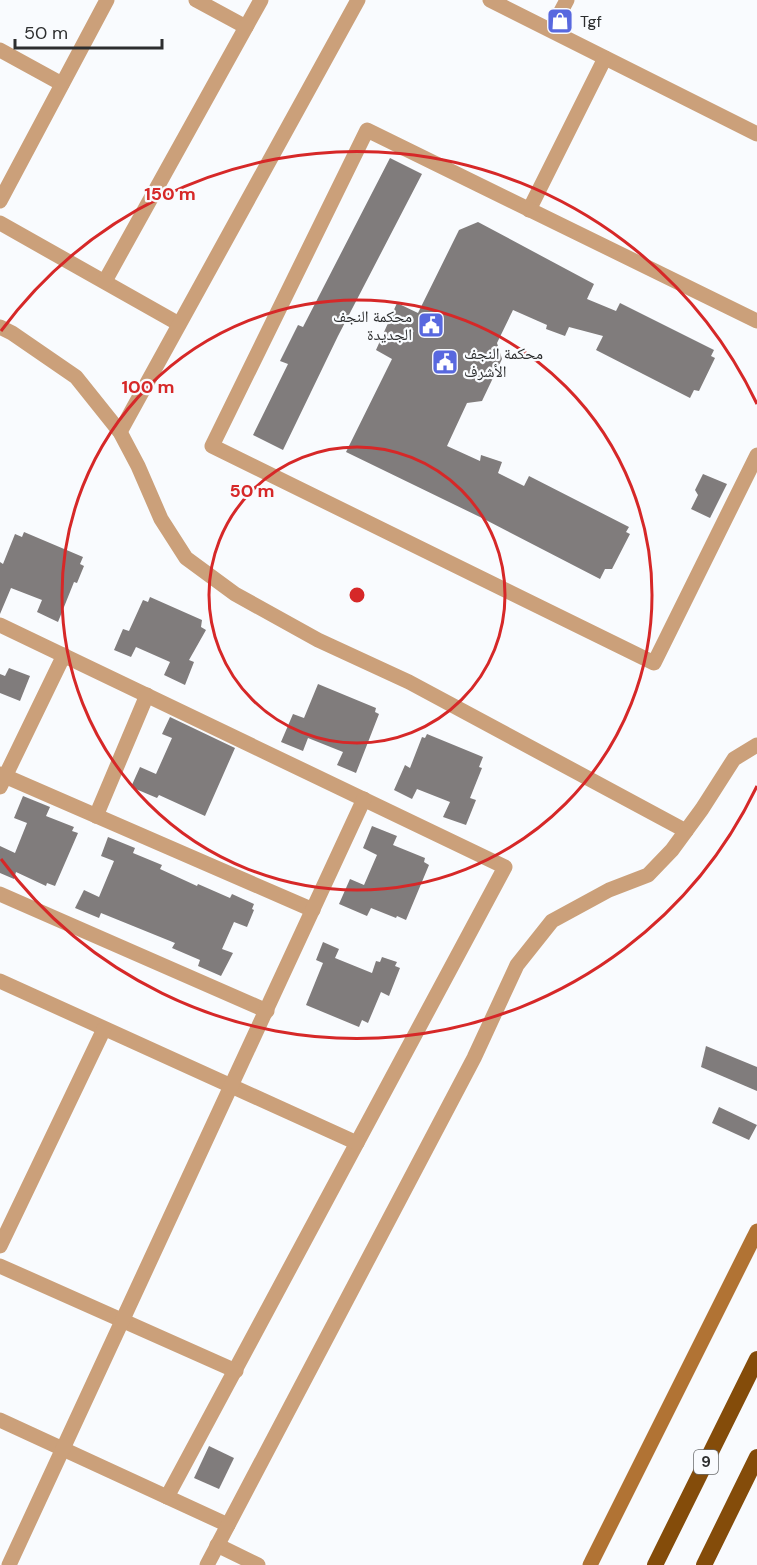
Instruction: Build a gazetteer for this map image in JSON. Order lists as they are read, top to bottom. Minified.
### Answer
{"streets":{"highway":["9"]},"places":{"shop":["Tgf"],"public building":["محكمة النجف الجديدة","محكمة النجف الأشرف"]},"scale_bar":"50 m","rings":["150 m","100 m","50 m"]}
